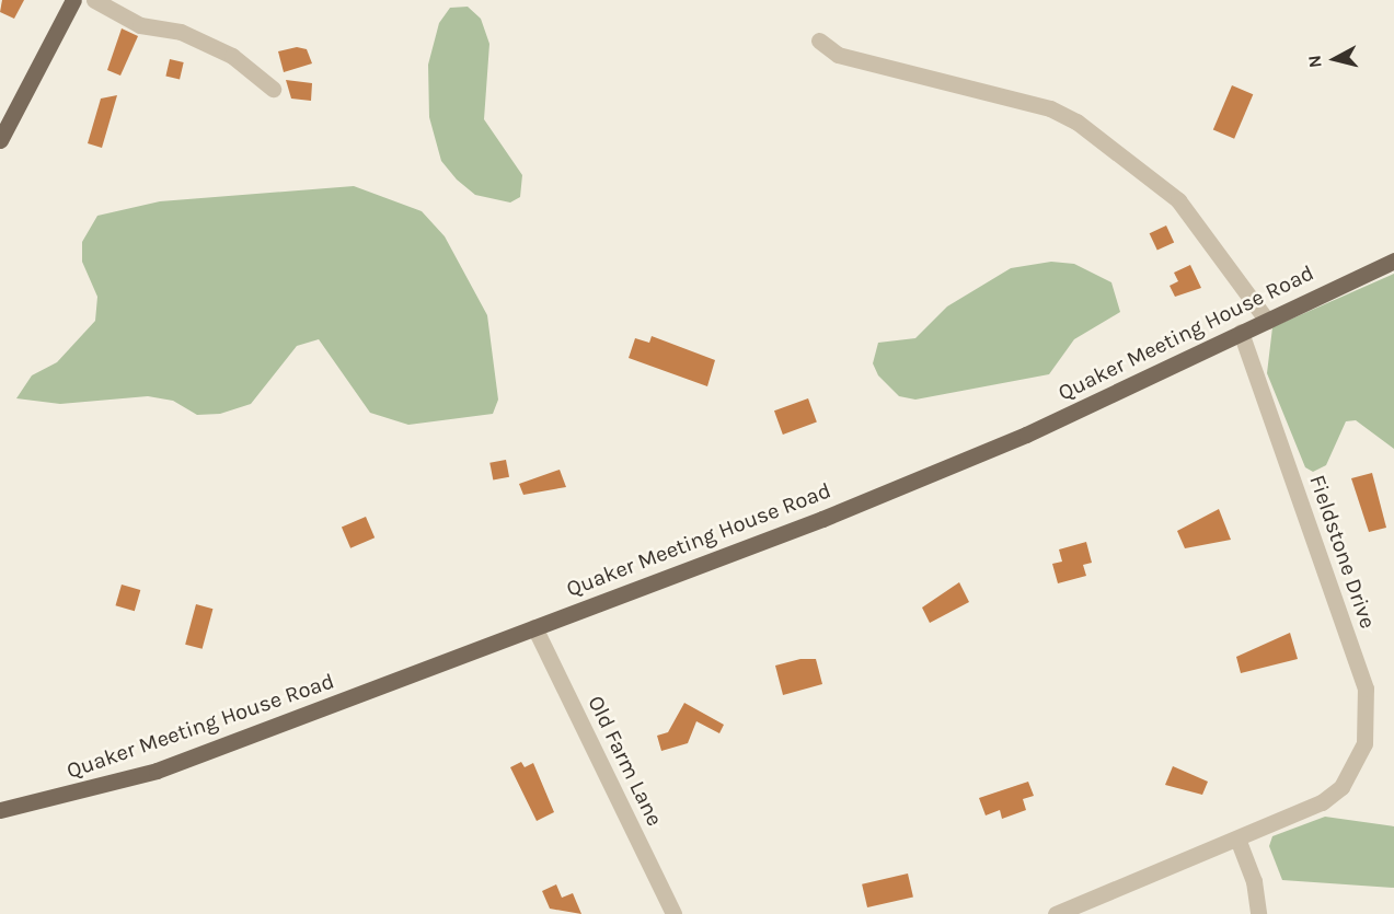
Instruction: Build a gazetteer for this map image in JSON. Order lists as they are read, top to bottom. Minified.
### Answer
{"streets":{"main road":["Quaker Meeting House Road"],"street":["Fieldstone Drive","Old Farm Lane"]},"crossings":[["Quaker Meeting House Road","Fieldstone Drive"],["Quaker Meeting House Road","Old Farm Lane"]],"north":"left"}
